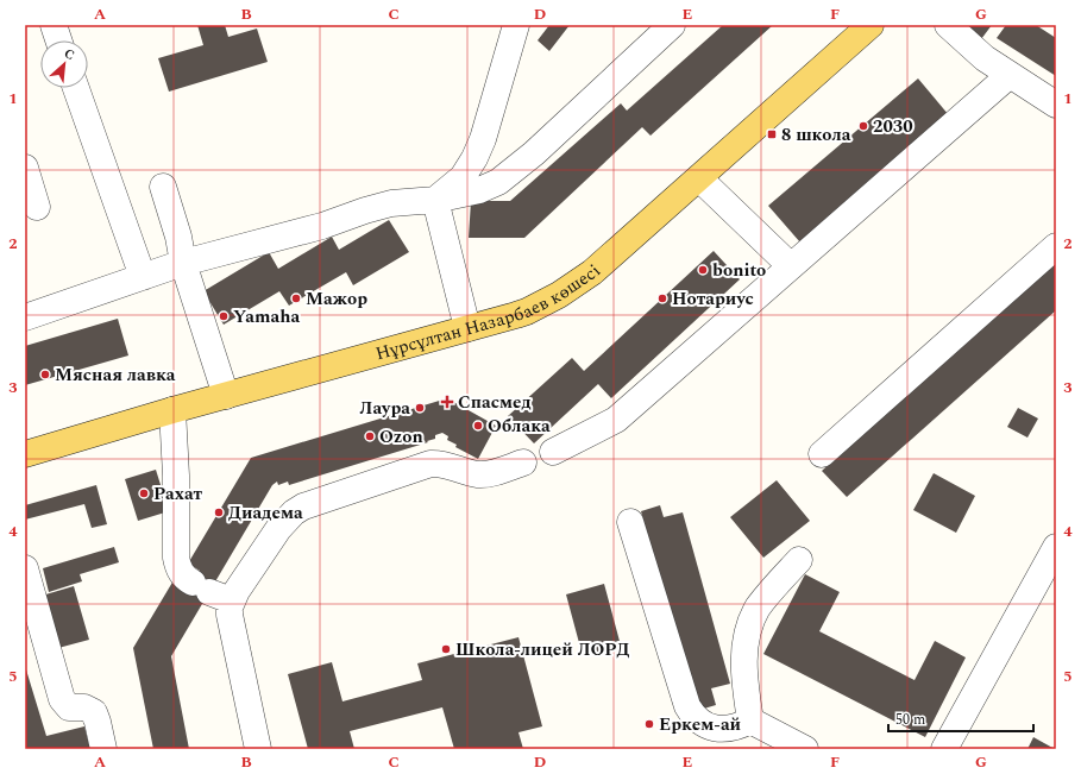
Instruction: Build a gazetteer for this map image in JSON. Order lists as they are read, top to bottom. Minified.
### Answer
{"streets":{"main road":["Нұрсұлтан Назарбаев көшесі"]},"places":{"other":["2030","bonito","Мажор","Нотариус","Yamaha","Мясная лавка","Лаура","Облака","Ozon","Рахат","Диадема","Школа-лицей ЛОРД","Еркем-ай"],"transit":["8 школа"],"health":["Спасмед"]},"scale_bar":"50 m","north":"top right","grid":{"columns":["A","B","C","D","E","F","G"],"rows":["1","2","3","4","5"]}}
